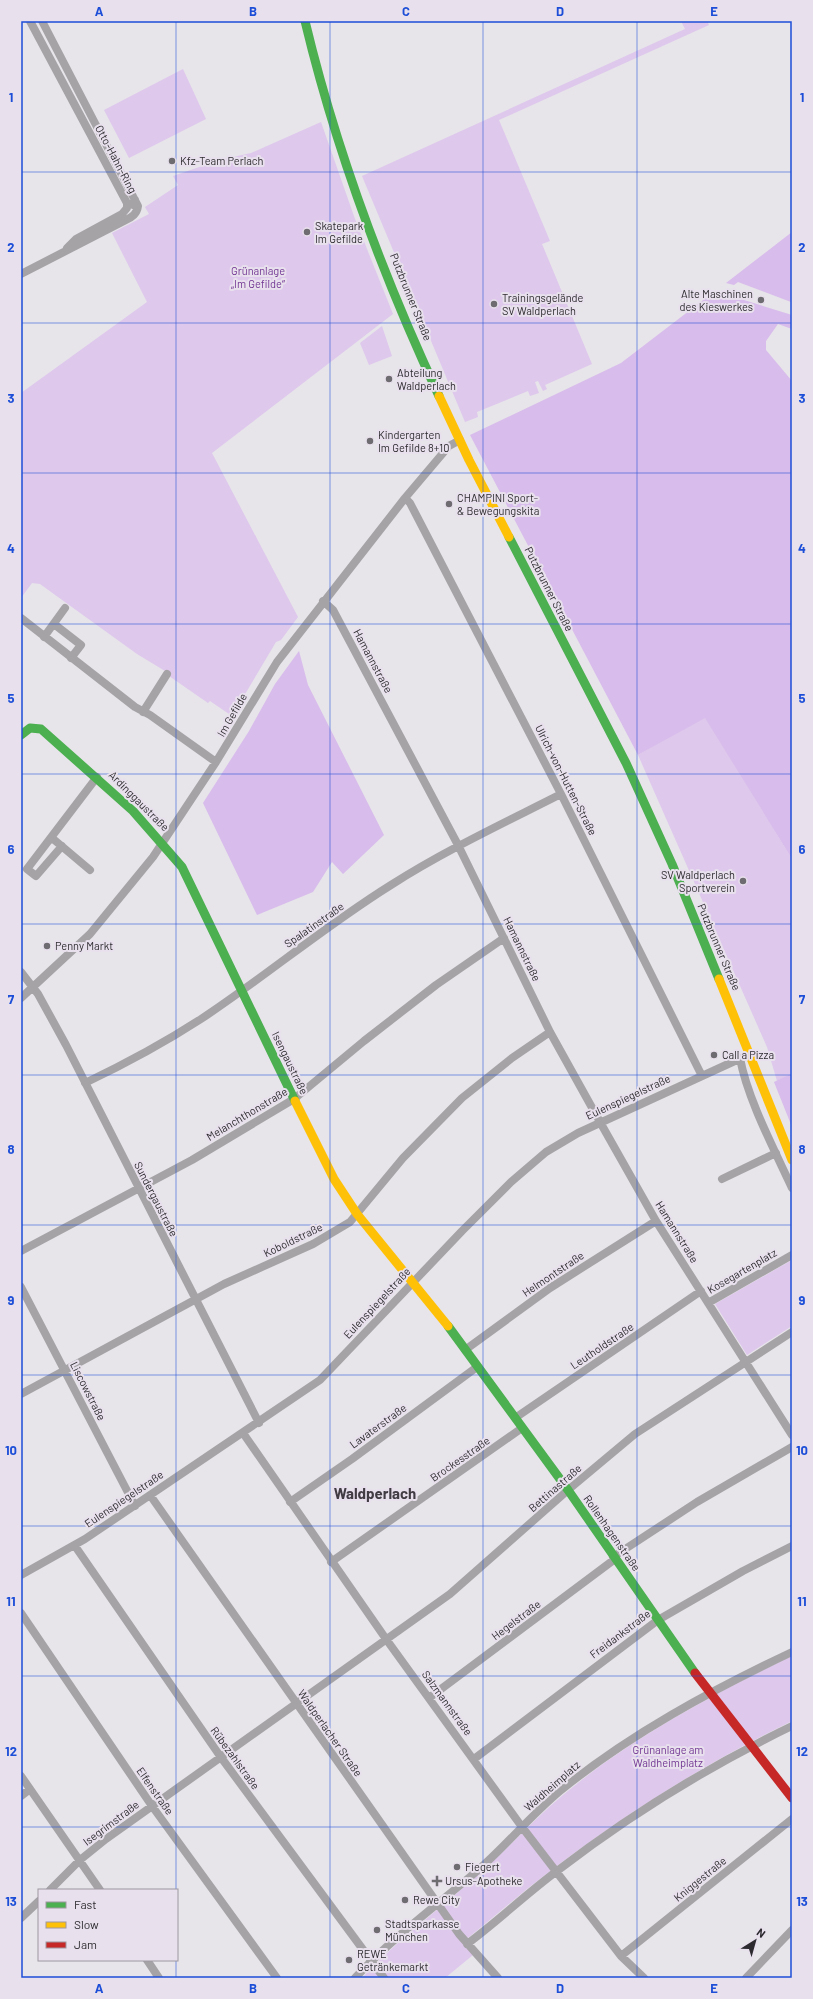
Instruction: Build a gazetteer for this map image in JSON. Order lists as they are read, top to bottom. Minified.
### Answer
{"streets":{"street":["Otto-Hahn-Ring","Putzbrunner Straße","Hamannstraße","Im Gefilde","Ulrich-von-Hutten-Straße","Ardinggaustraße","Spalatinstraße","Isengaustraße","Eulenspiegelstraße","Melanchthonstraße","Sundergaustraße","Koboldstraße","Kosegartenplatz","Helmontstraße","Leutholdstraße","Liscowstraße","Lavaterstraße","Brockesstraße","Bettinastraße","Rollenhagenstraße","Hegelstraße","Freidankstraße","Salzmannstraße","Waldperlacher Straße","Rübezahlstraße","Waldheimplatz","Elfenstraße","Isegrimstraße","Kniggestraße"]},"crossings":[["Putzbrunner Straße","Im Gefilde"],["Putzbrunner Straße","Eulenspiegelstraße"],["Hamannstraße","Im Gefilde"],["Hamannstraße","Spalatinstraße"],["Hamannstraße","Eulenspiegelstraße"],["Hamannstraße","Melanchthonstraße"],["Hamannstraße","Koboldstraße"],["Hamannstraße","Kosegartenplatz"],["Hamannstraße","Helmontstraße"],["Hamannstraße","Leutholdstraße"],["Im Gefilde","Ulrich-von-Hutten-Straße"],["Im Gefilde","Ardinggaustraße"],["Im Gefilde","Isengaustraße"],["Im Gefilde","Sundergaustraße"],["Ulrich-von-Hutten-Straße","Spalatinstraße"],["Ulrich-von-Hutten-Straße","Eulenspiegelstraße"],["Ardinggaustraße","Isengaustraße"],["Spalatinstraße","Isengaustraße"],["Spalatinstraße","Sundergaustraße"],["Isengaustraße","Eulenspiegelstraße"],["Isengaustraße","Melanchthonstraße"],["Isengaustraße","Koboldstraße"],["Isengaustraße","Rollenhagenstraße"],["Eulenspiegelstraße","Sundergaustraße"],["Eulenspiegelstraße","Liscowstraße"],["Eulenspiegelstraße","Rollenhagenstraße"],["Eulenspiegelstraße","Salzmannstraße"],["Eulenspiegelstraße","Waldperlacher Straße"],["Eulenspiegelstraße","Rübezahlstraße"],["Melanchthonstraße","Sundergaustraße"],["Sundergaustraße","Koboldstraße"],["Koboldstraße","Liscowstraße"],["Kosegartenplatz","Bettinastraße"],["Helmontstraße","Rollenhagenstraße"],["Leutholdstraße","Rollenhagenstraße"],["Lavaterstraße","Rollenhagenstraße"],["Lavaterstraße","Salzmannstraße"],["Brockesstraße","Rollenhagenstraße"],["Brockesstraße","Salzmannstraße"],["Bettinastraße","Rollenhagenstraße"],["Bettinastraße","Salzmannstraße"],["Bettinastraße","Isegrimstraße"],["Rollenhagenstraße","Hegelstraße"],["Rollenhagenstraße","Freidankstraße"],["Rollenhagenstraße","Waldheimplatz"],["Hegelstraße","Salzmannstraße"],["Freidankstraße","Salzmannstraße"],["Salzmannstraße","Waldheimplatz"],["Salzmannstraße","Isegrimstraße"],["Salzmannstraße","Kniggestraße"],["Waldperlacher Straße","Waldheimplatz"],["Waldperlacher Straße","Isegrimstraße"],["Rübezahlstraße","Waldheimplatz"],["Rübezahlstraße","Isegrimstraße"],["Elfenstraße","Isegrimstraße"]],"districts":["Waldperlach"],"parks":["Grünanlage „Im Gefilde“","Grünanlage am Waldheimplatz"],"places":{"other":["Kfz-Team Perlach","Skatepark Im Gefilde","Alte Maschinen des Kieswerkes","Trainingsgelände SV Waldperlach","Abteilung Waldperlach","Kindergarten Im Gefilde 8+10","CHAMPINI Sport- & Bewegungskita","SV Waldperlach Sportverein","Penny Markt","Call a Pizza","Fiegert","Rewe City","Stadtsparkasse München","REWE Getränkemarkt"],"health":["Ursus-Apotheke"]},"legend":["Fast","Slow","Jam"],"north":"top right","grid":{"columns":["A","B","C","D","E"],"rows":["1","2","3","4","5","6","7","8","9","10","11","12","13"]}}
